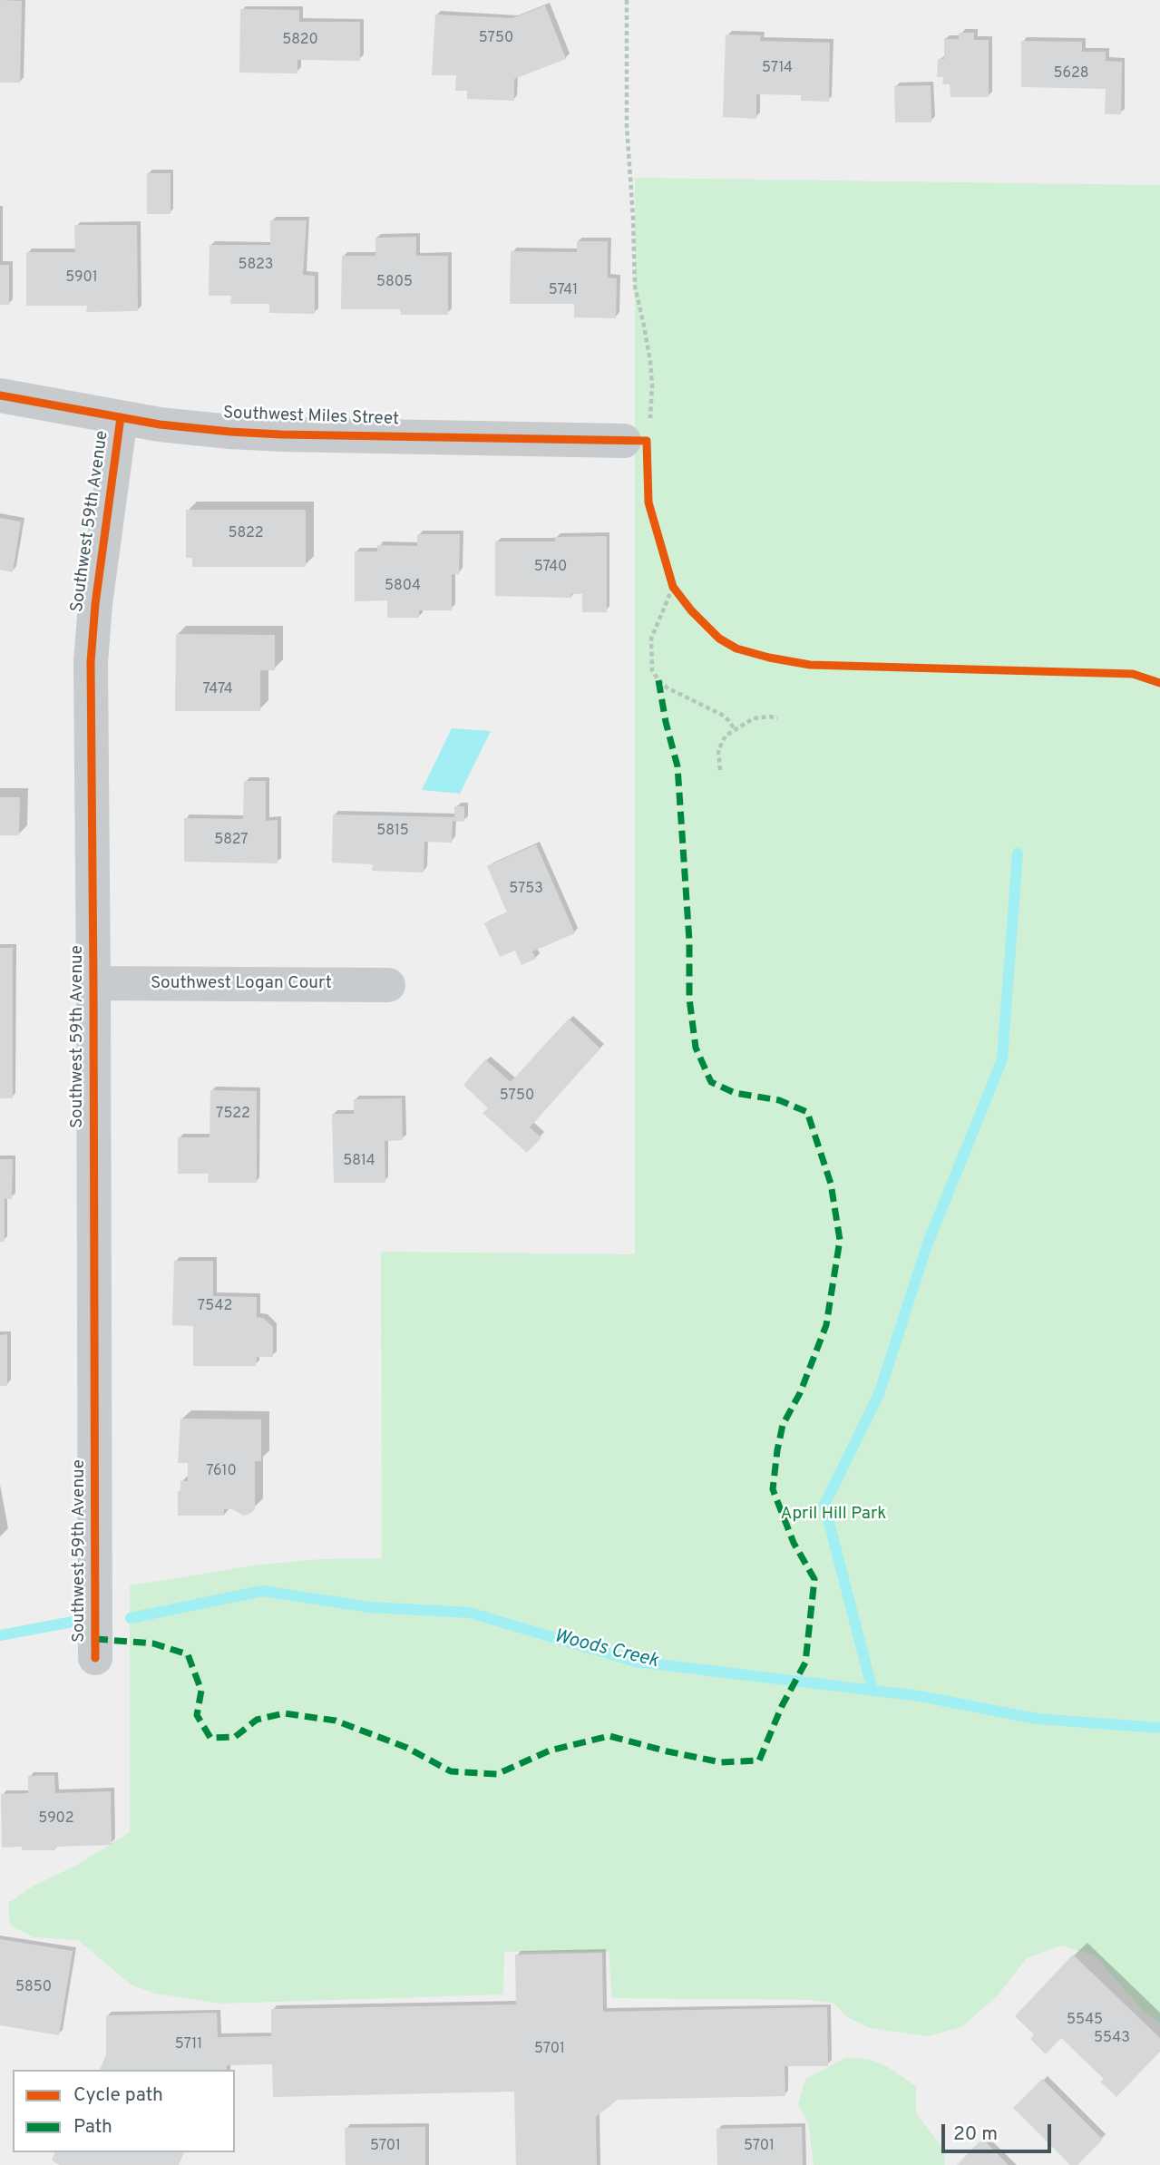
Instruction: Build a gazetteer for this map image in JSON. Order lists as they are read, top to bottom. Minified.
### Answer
{"streets":{"street":["Southwest Miles Street","Southwest 59th Avenue","Southwest Logan Court"]},"crossings":[["Southwest Miles Street","Southwest 59th Avenue"],["Southwest 59th Avenue","Southwest Logan Court"]],"water":["Woods Creek"],"parks":["April Hill Park"],"house_numbers":["5750","5820","5714","5628","5823","5901","5805","5741","5822","5740","5804","7474","5815","5827","5753","5750","7522","5814","7542","7610","5902","5850","5545","5543","5711","5701","5701","5701"],"legend":["Cycle path","Path"],"scale_bar":"20 m"}
